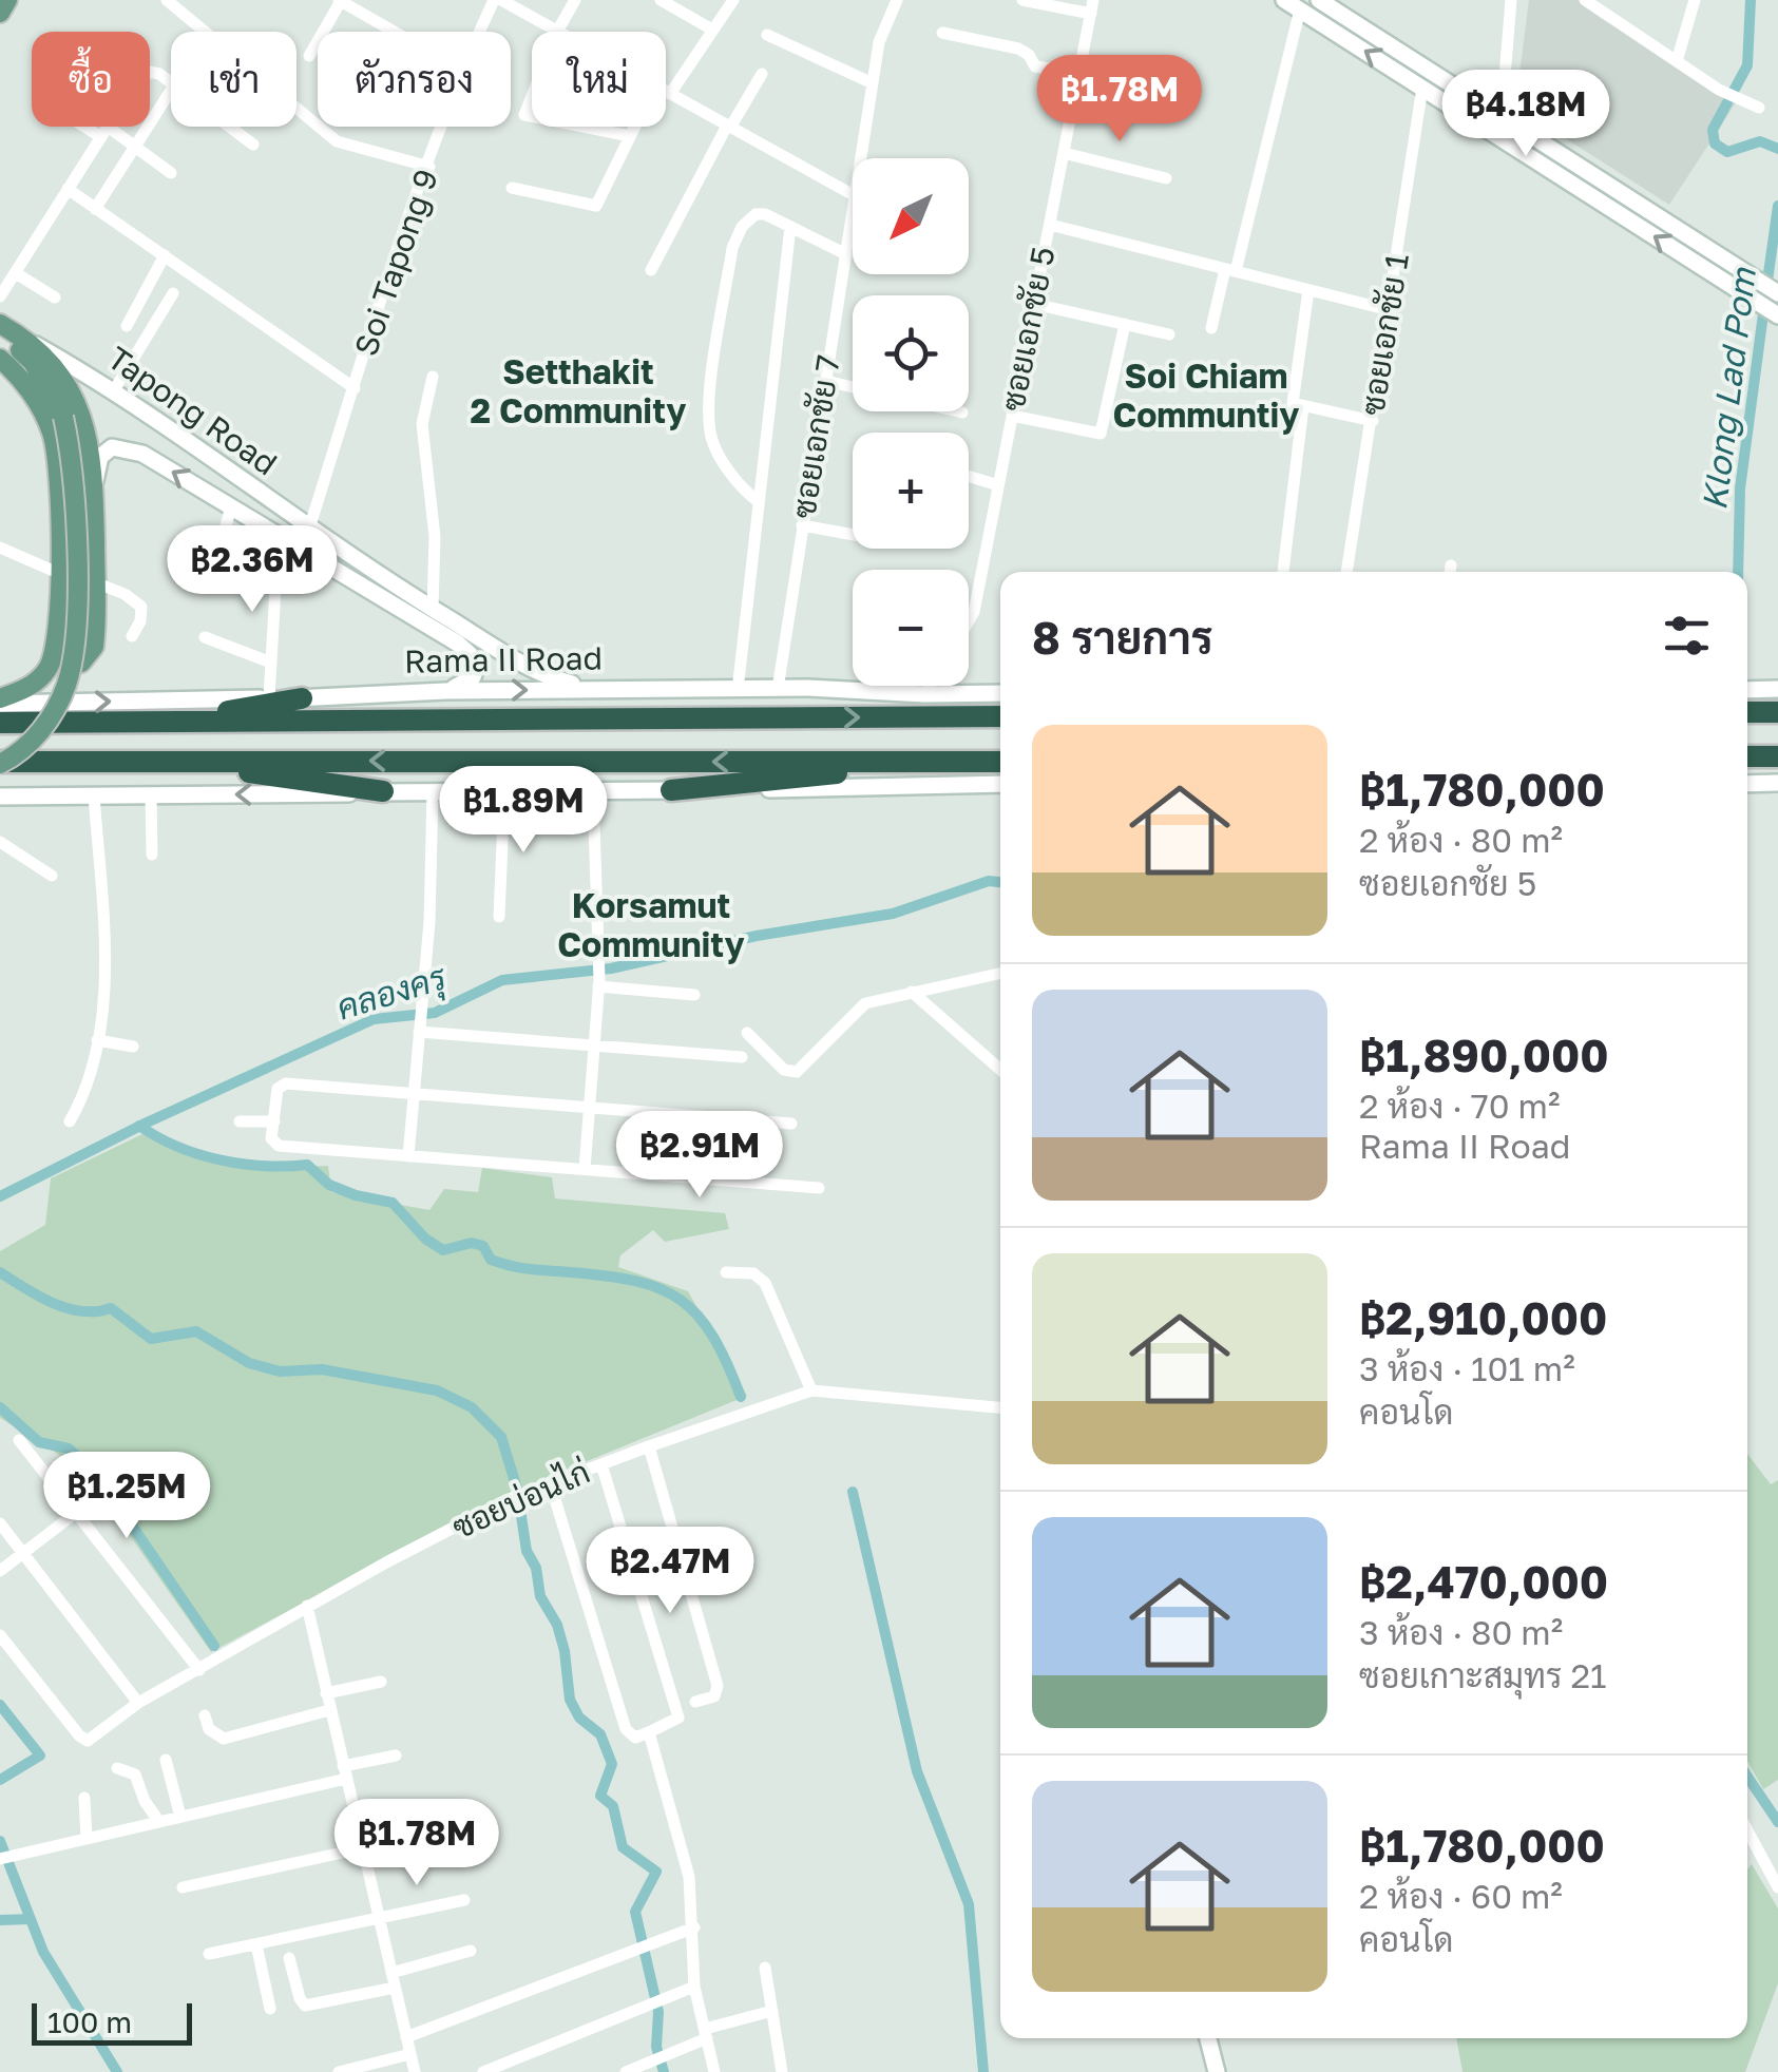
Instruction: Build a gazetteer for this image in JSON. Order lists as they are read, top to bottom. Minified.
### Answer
{"streets":{"highway":["Rama II Road"],"main road":["Tapong Road"],"street":["Soi Tapong 9","ซอยเอกชัย 5","ซอยเอกชัย 1","ซอยเอกชัย 7","ซอยบ่อนไก่"]},"crossings":[["Soi Tapong 9","Tapong Road"],["Tapong Road","Rama II Road"],["ซอยเอกชัย 7","Rama II Road"]],"districts":["Setthakit 2 Community","Soi Chiam Communtiy","Korsamut Community"],"water":["Klong Lad Pom","คลองครุ"],"scale_bar":"100 m","north":"bottom left","page":{"chip":["ซื้อ","เช่า","ตัวกรอง","ใหม่"],"price":["฿1.78M","฿4.18M","฿2.36M","฿1.89M","฿2.91M","฿1.25M","฿2.47M","฿1.78M"],"map_buttons":["+","−"],"heading":"8 รายการ","list":[{"name":"฿1,780,000","note":"2 ห้อง · 80 m² · ซอยเอกชัย 5"},{"name":"฿1,890,000","note":"2 ห้อง · 70 m² · Rama II Road"},{"name":"฿2,910,000","note":"3 ห้อง · 101 m² · คอนโด"},{"name":"฿2,470,000","note":"3 ห้อง · 80 m² · ซอยเกาะสมุทร 21"},{"name":"฿1,780,000","note":"2 ห้อง · 60 m² · คอนโด"}],"scale":"100 m"}}
